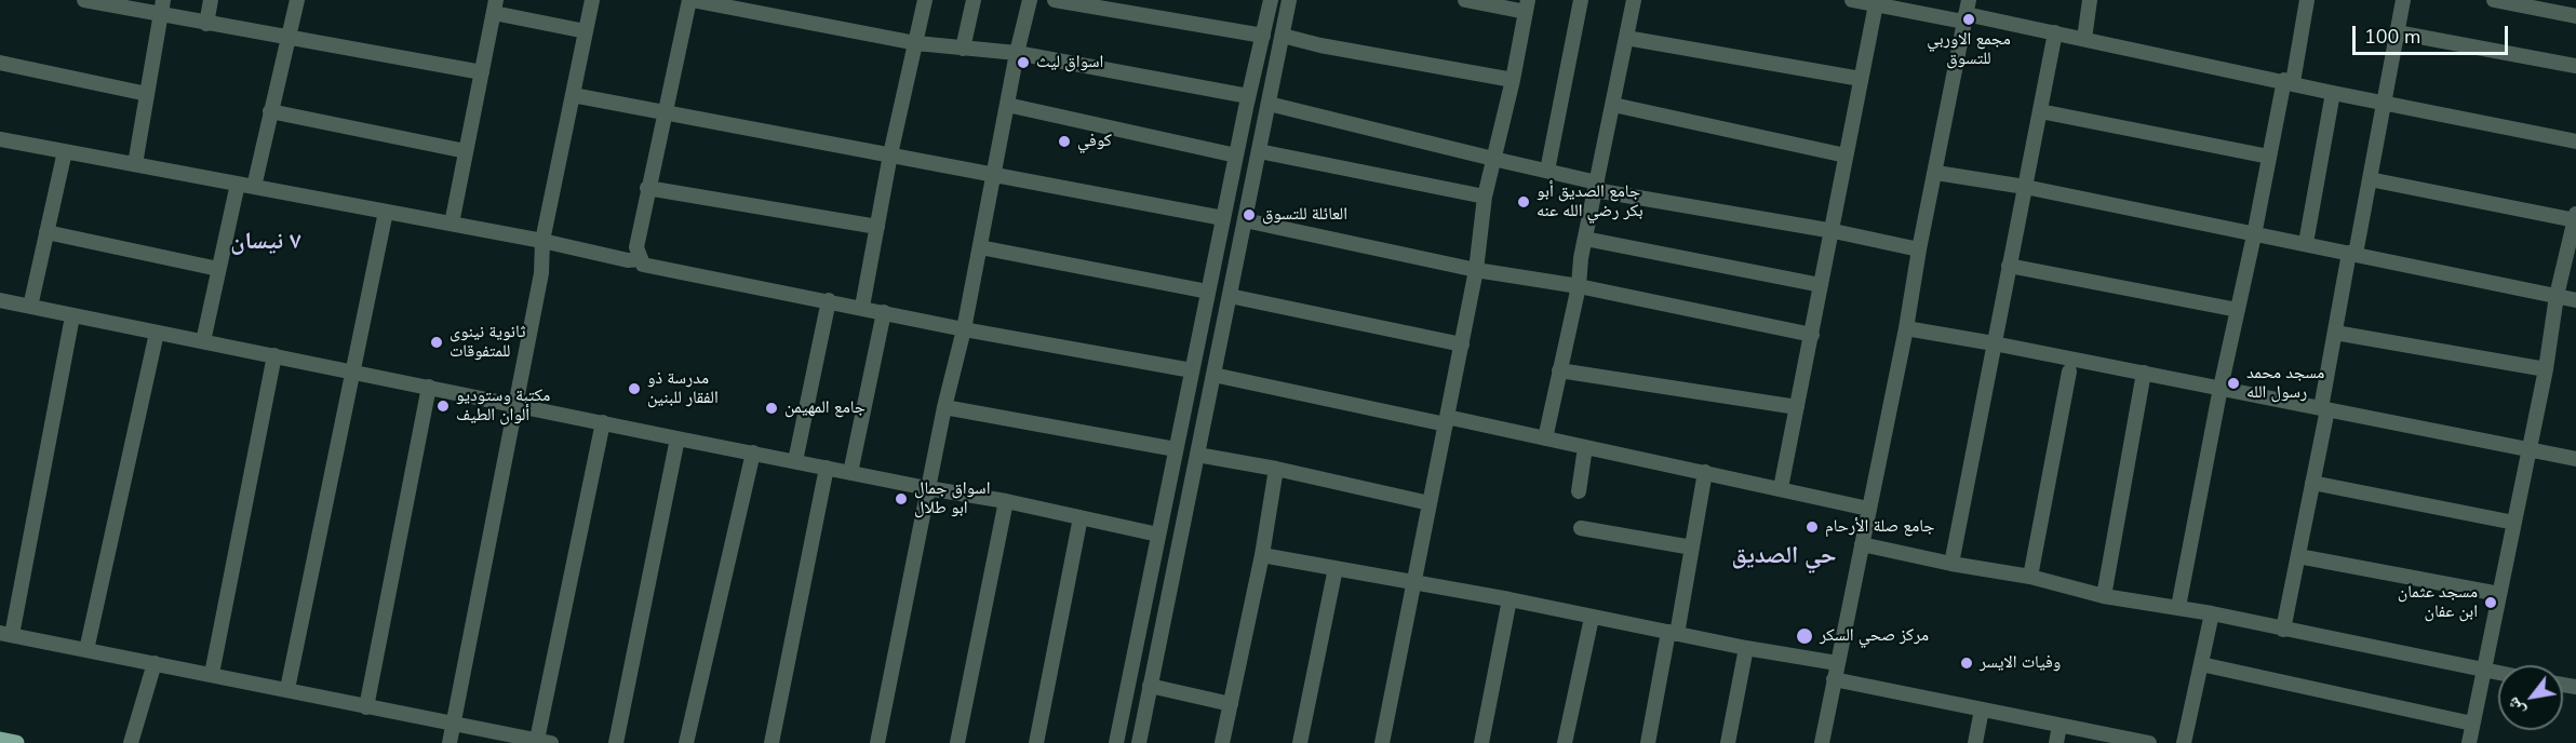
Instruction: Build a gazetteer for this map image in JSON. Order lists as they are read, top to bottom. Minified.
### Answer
{"districts":["٧ نيسان","حي الصديق"],"places":["مجمع الاوربي للتسوق","اسواق ليث","كوفي","جامع الصديق أبو بكر رضي الله عنه","العائلة للتسوق","ثانوية نينوى للمتفوقات","مسجد محمد رسول الله","مدرسة ذو الفقار للبنين","مكتبة وستوديو ألوان الطيف","جامع المهيمن","اسواق جمال ابو طلال","جامع صلة الأرحام","مسجد عثمان ابن عفان","مركز صحي السكر","وفيات الايسر"],"scale_bar":"100 m","north":"bottom left"}
